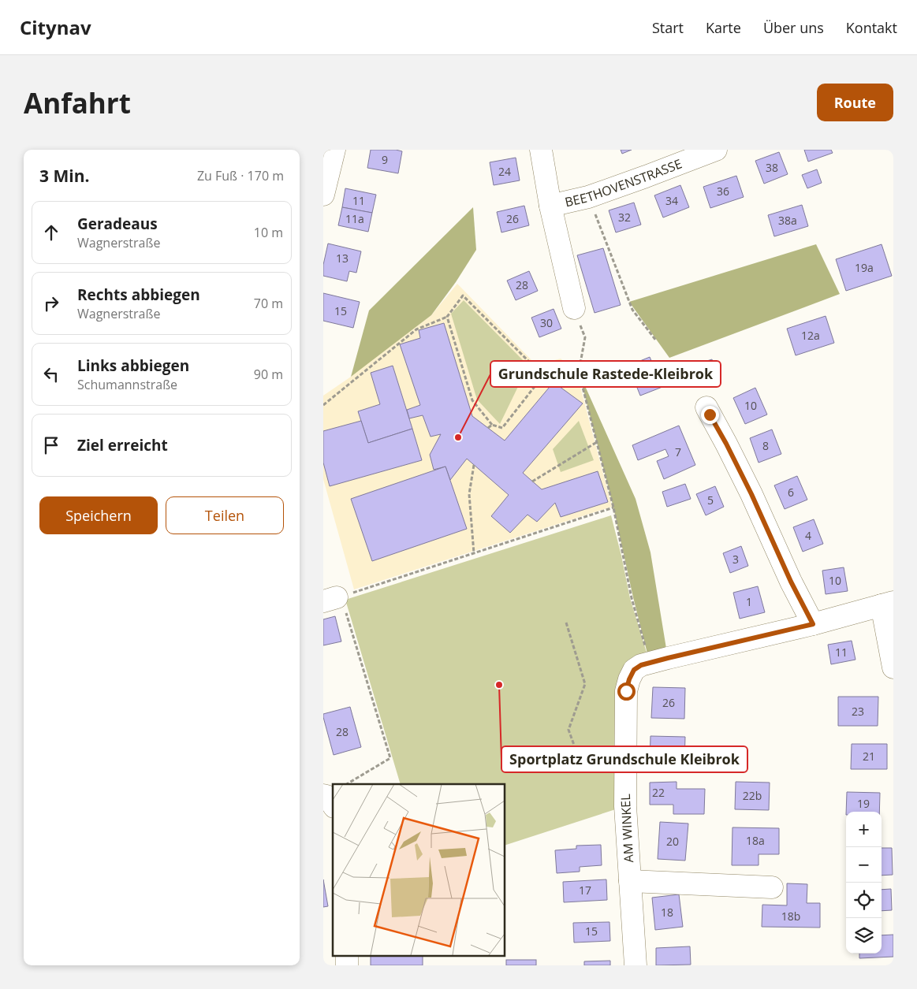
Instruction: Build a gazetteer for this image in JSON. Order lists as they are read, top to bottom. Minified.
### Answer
{"streets":{"street":["BEETHOVENSTRASSE","AM WINKEL"]},"places":["Grundschule Rastede-Kleibrok","Sportplatz Grundschule Kleibrok"],"house_numbers":["9","38","24","36","11","34","32","11a","26","38a","13","19a","28","15","30","12a","10","8","7","6","5","4","3","10","1","11","26","23","28","21","22","22b","19","18a","20","17","18","18b","15"],"page":{"header":"Citynav","nav":["Start","Karte","Über uns","Kontakt"],"buttons":["Route",["Speichern","Teilen"]],"title":"Anfahrt","heading":["3 Min.","Zu Fuß · 170 m"],"list":[["Geradeaus","Wagnerstraße","10 m"],["Rechts abbiegen","Wagnerstraße","70 m"],["Links abbiegen","Schumannstraße","90 m"],"Ziel erreicht"],"map_buttons":["+","−"]}}
